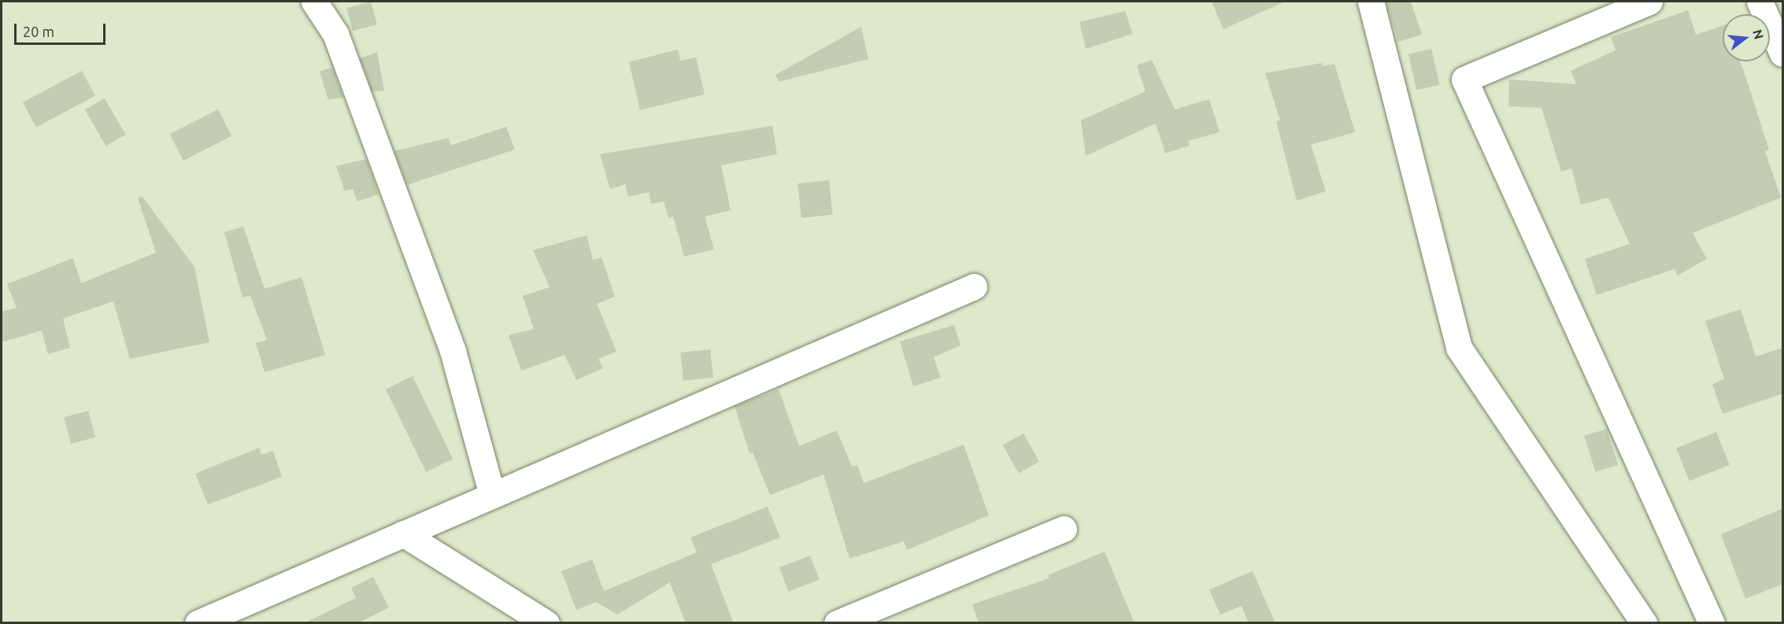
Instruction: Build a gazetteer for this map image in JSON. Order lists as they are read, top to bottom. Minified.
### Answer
{"scale_bar":"20 m","north":"right"}
